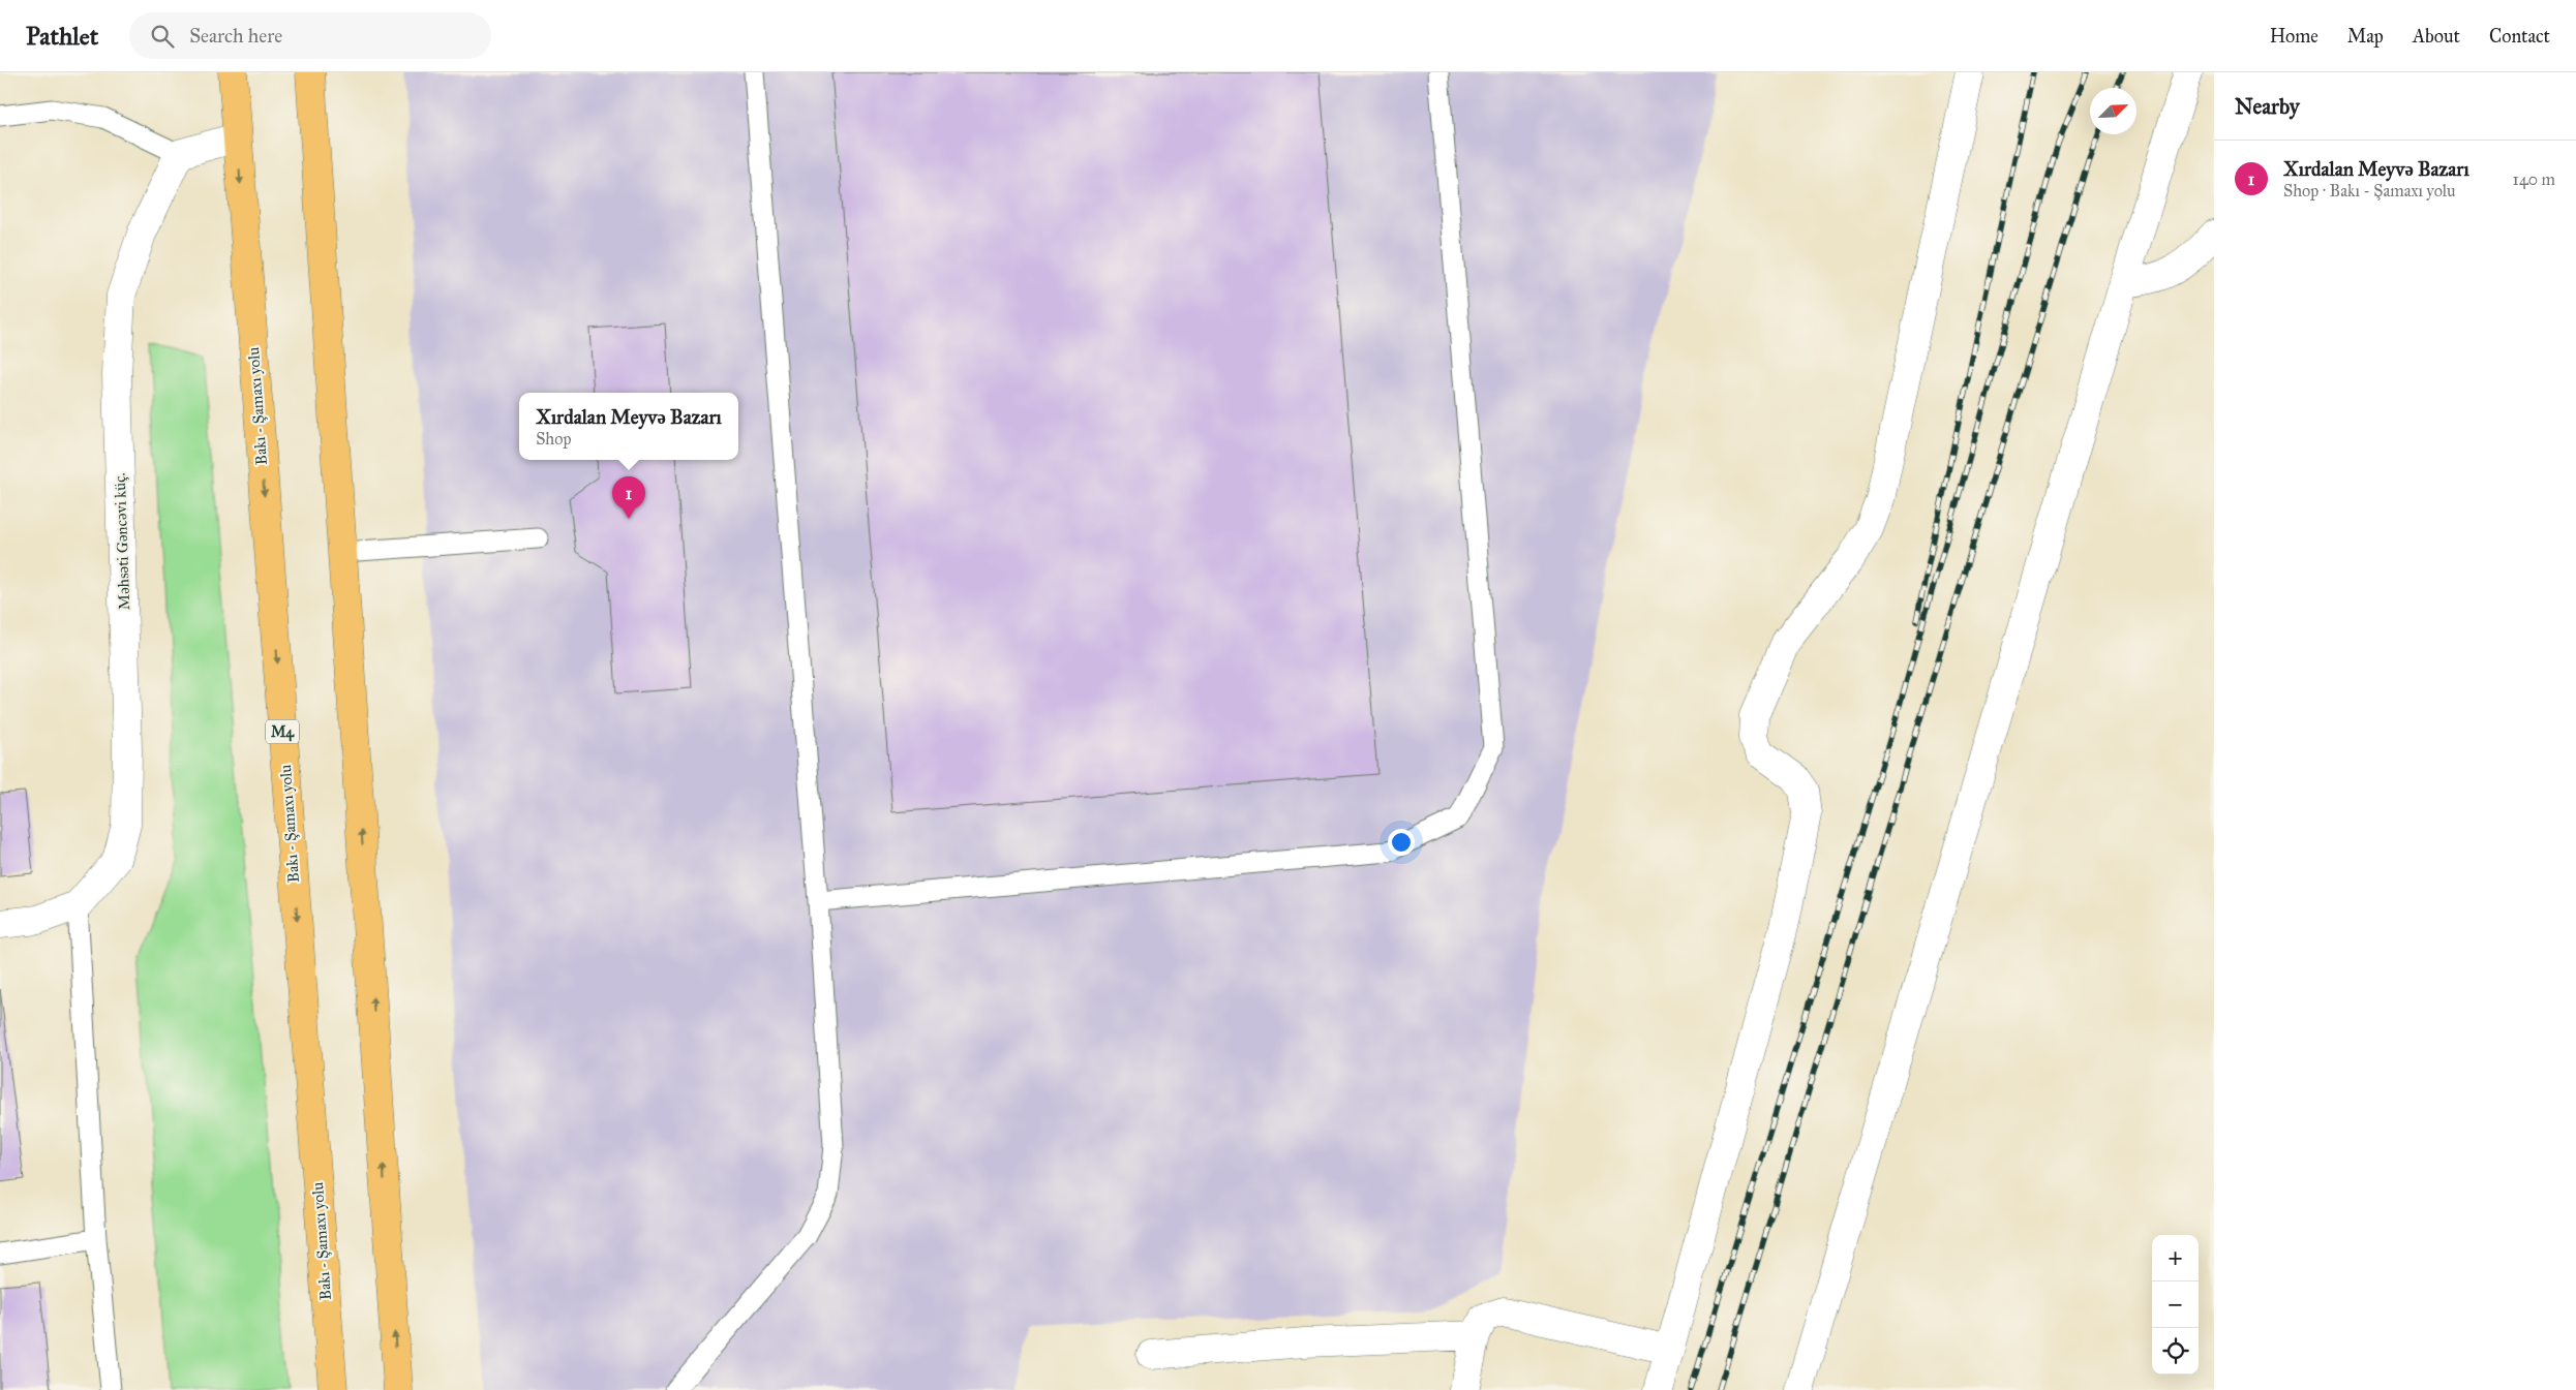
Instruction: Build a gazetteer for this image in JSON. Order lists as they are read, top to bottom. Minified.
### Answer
{"streets":{"highway":["Bakı - Şamaxı yolu","M4"],"street":["Məhsəti Gəncəvi küç."]},"north":"top right","page":{"header":"Pathlet","search":"Search here","nav":["Home","Map","About","Contact"],"heading":"Nearby","list":[{"mark":"1","name":"Xırdalan Meyvə Bazarı","note":"Shop · Bakı - Şamaxı yolu","value":"140 m"}],"popup":["Xırdalan Meyvə Bazarı","Shop"],"pins":"1","map_buttons":["+","−"]}}
